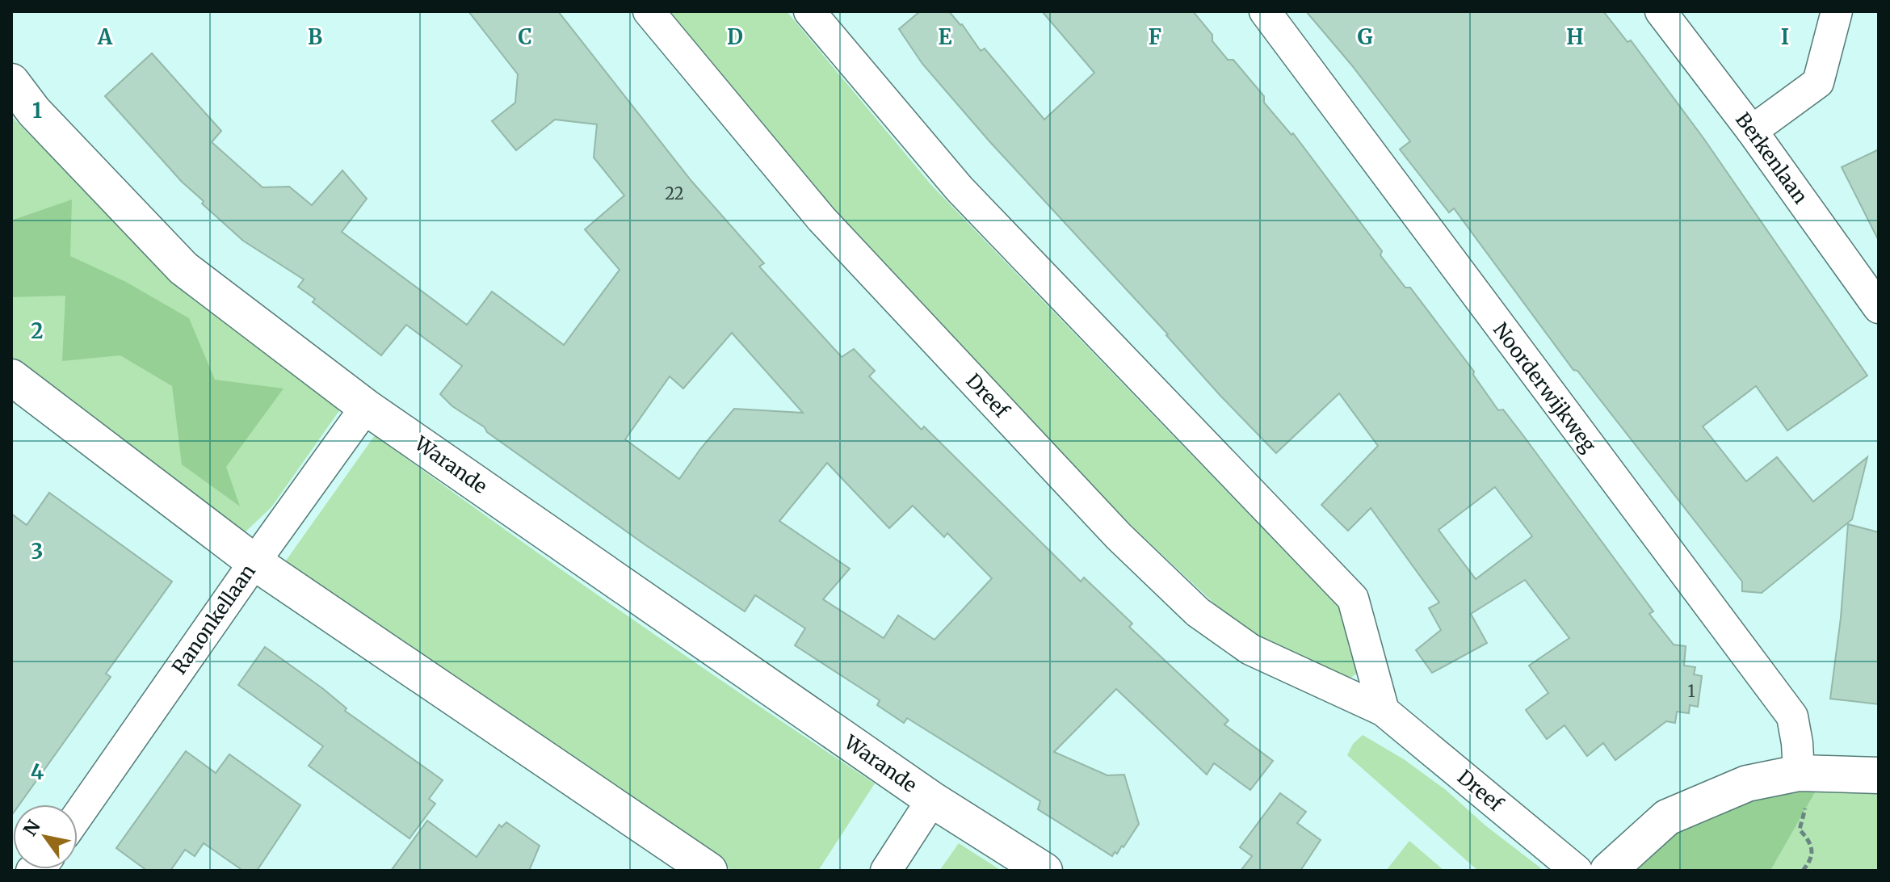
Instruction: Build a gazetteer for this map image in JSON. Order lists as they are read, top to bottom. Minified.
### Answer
{"streets":{"main road":["Warande"],"street":["Berkenlaan","Noorderwijkweg","Dreef","Ranonkellaan"]},"crossings":[["Warande","Ranonkellaan"]],"house_numbers":["22","1"],"north":"top left","grid":{"columns":["A","B","C","D","E","F","G","H","I"],"rows":["1","2","3","4"]}}
